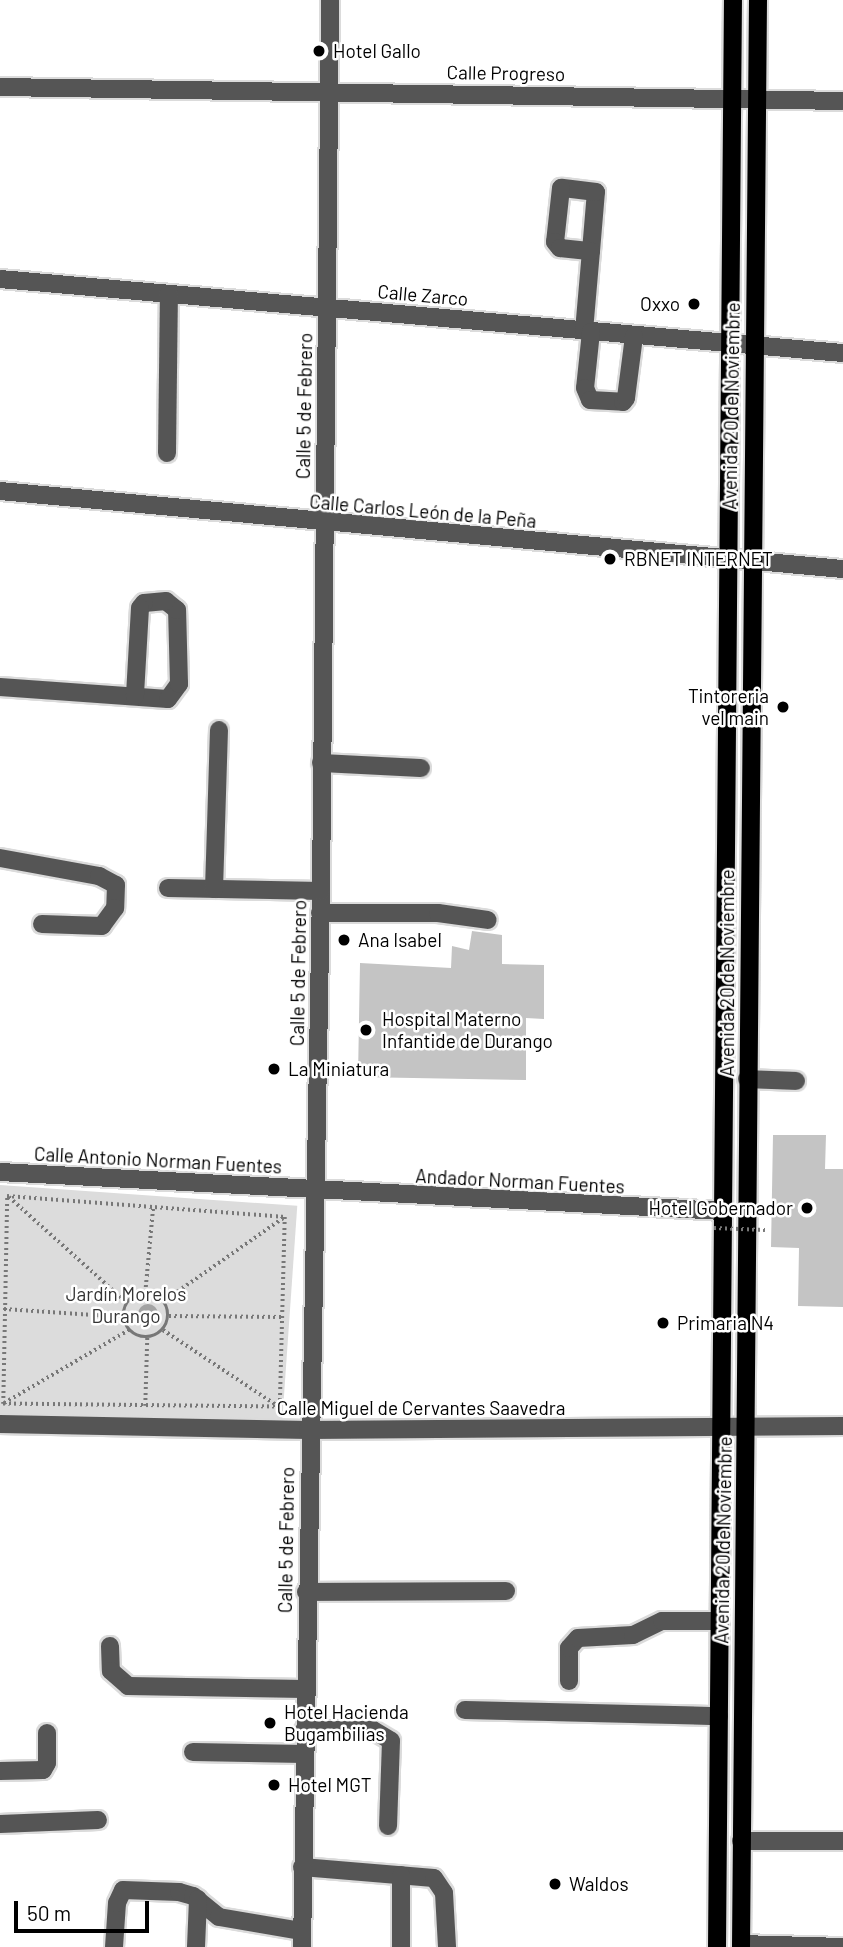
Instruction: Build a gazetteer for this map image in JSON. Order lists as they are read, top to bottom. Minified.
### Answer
{"streets":{"main road":["Avenida 20 de Noviembre"],"street":["Calle Progreso","Calle Zarco","Calle 5 de Febrero","Calle Carlos León de la Peña","Calle Antonio Norman Fuentes","Andador Norman Fuentes","Calle Miguel de Cervantes Saavedra"]},"crossings":[["Calle Progreso","Calle 5 de Febrero"],["Calle Progreso","Avenida 20 de Noviembre"],["Calle Zarco","Calle 5 de Febrero"],["Calle Zarco","Avenida 20 de Noviembre"],["Calle 5 de Febrero","Calle Carlos León de la Peña"],["Calle 5 de Febrero","Calle Antonio Norman Fuentes"],["Calle 5 de Febrero","Andador Norman Fuentes"],["Calle 5 de Febrero","Calle Miguel de Cervantes Saavedra"],["Avenida 20 de Noviembre","Calle Carlos León de la Peña"],["Avenida 20 de Noviembre","Andador Norman Fuentes"],["Avenida 20 de Noviembre","Calle Miguel de Cervantes Saavedra"],["Calle Antonio Norman Fuentes","Andador Norman Fuentes"]],"parks":["Jardín Morelos Durango"],"places":["Hotel Gallo","Oxxo","RBNET INTERNET","Tintoreria vel main","Ana Isabel","Hospital Materno Infantide de Durango","La Miniatura","Hotel Gobernador","Primaria N4","Hotel Hacienda Bugambilias","Hotel MGT","Waldos"],"scale_bar":"50 m"}
